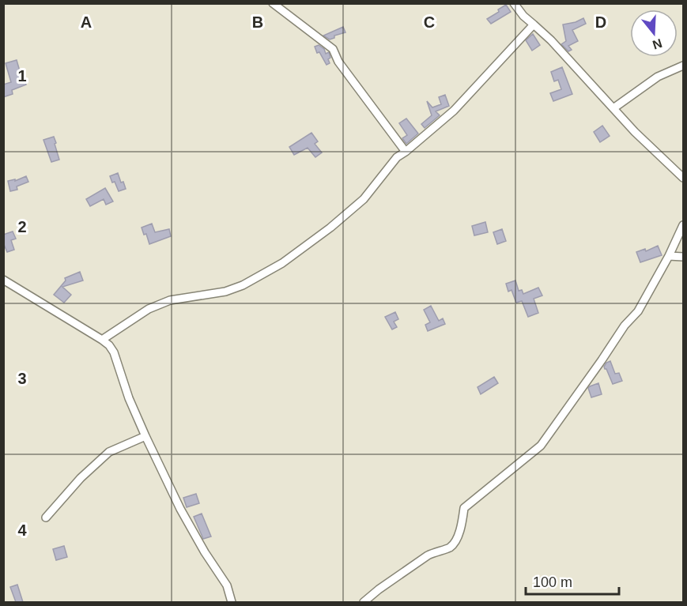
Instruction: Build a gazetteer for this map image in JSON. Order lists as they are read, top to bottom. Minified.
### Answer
{"scale_bar":"100 m","north":"bottom","grid":{"columns":["A","B","C","D"],"rows":["1","2","3","4"]}}
